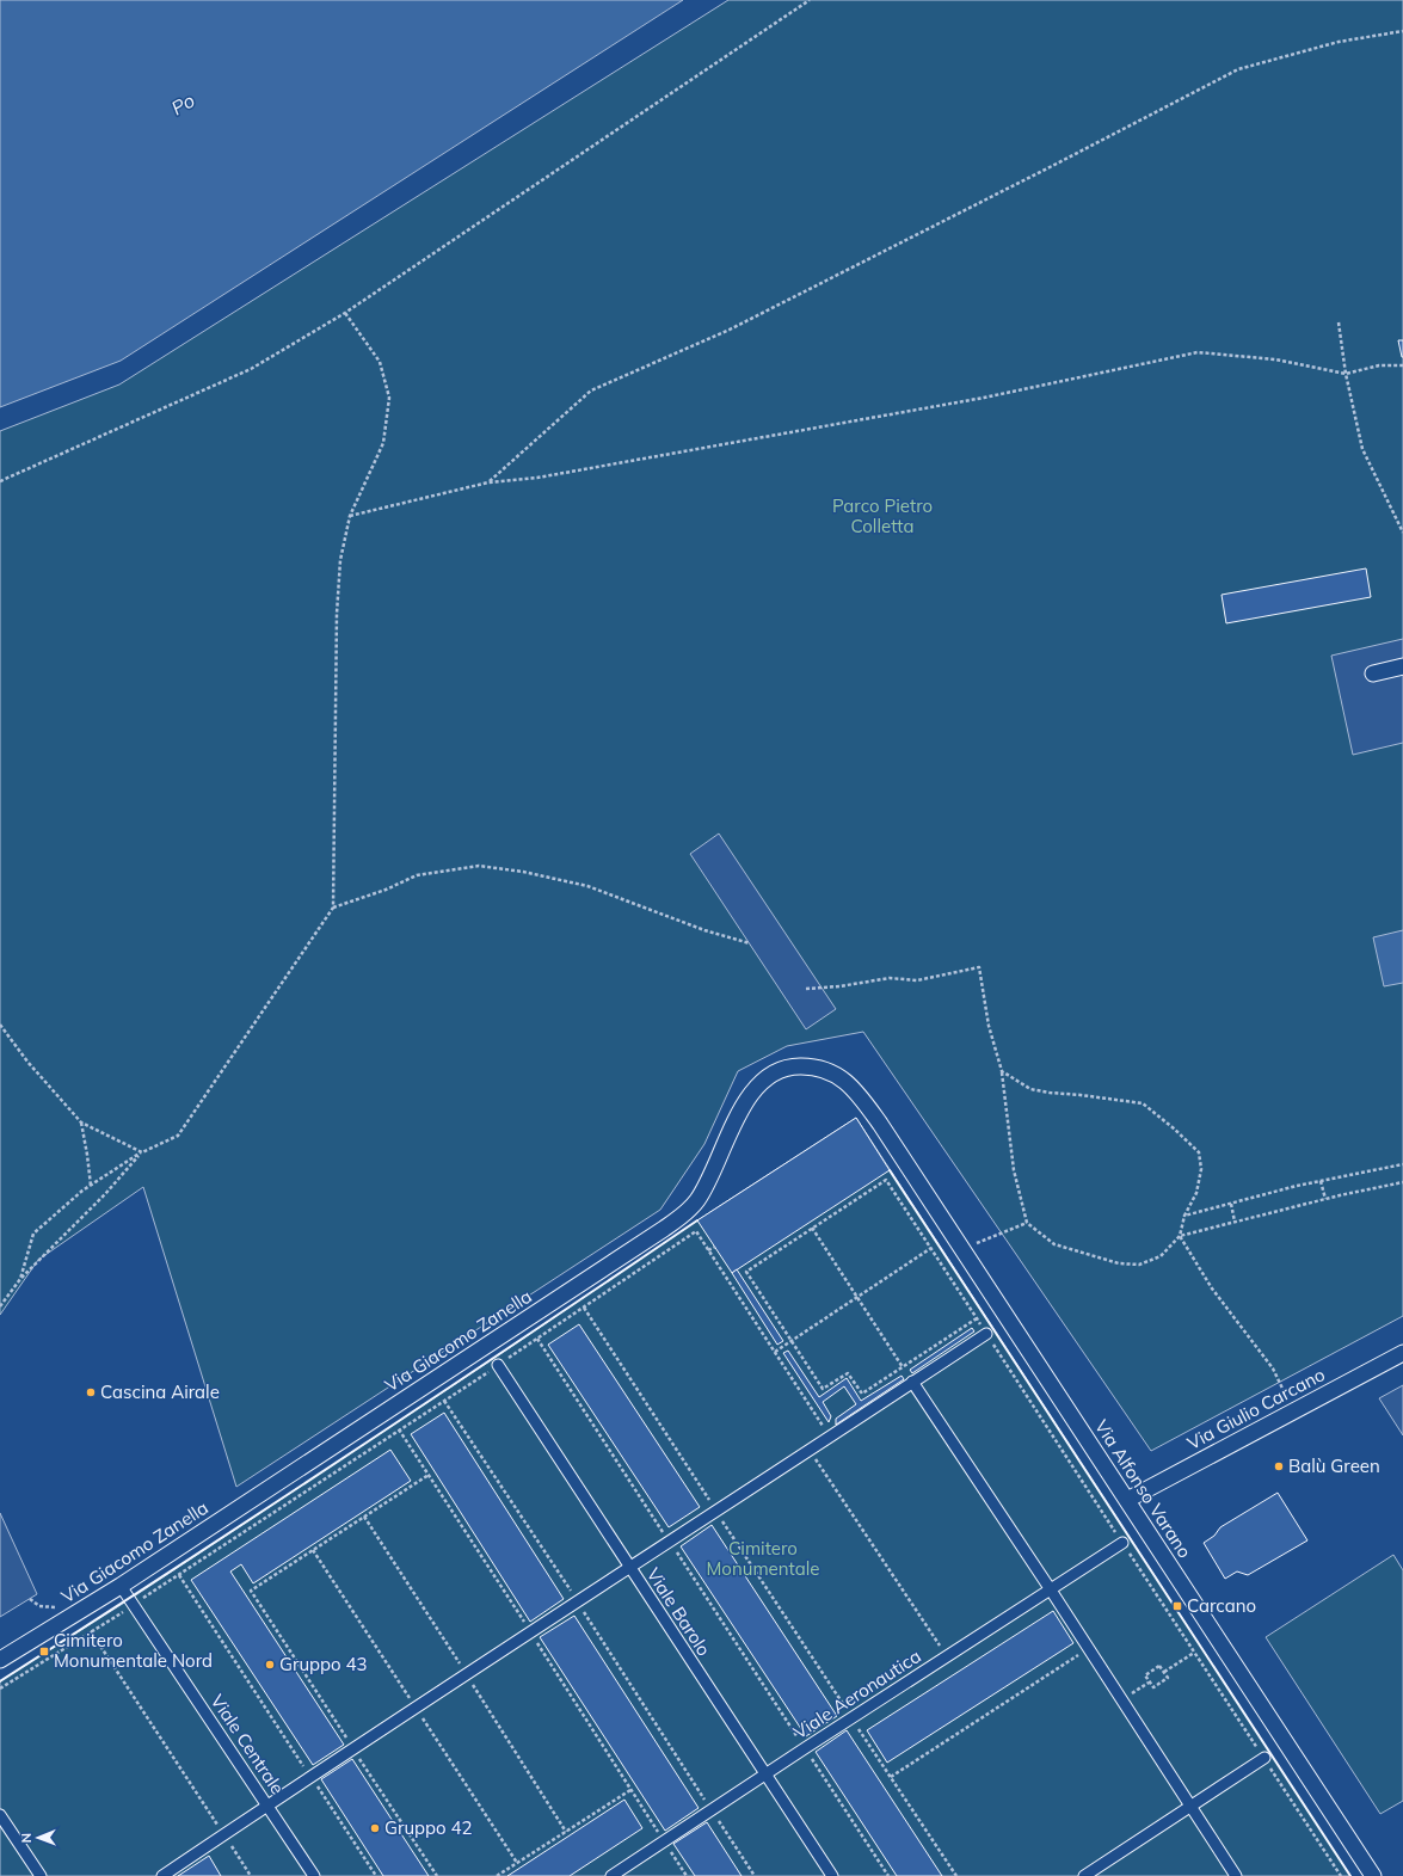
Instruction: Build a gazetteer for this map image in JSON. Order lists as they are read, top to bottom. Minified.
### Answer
{"streets":{"street":["Via Giacomo Zanella","Via Giulio Carcano","Via Alfonso Varano","Viale Barolo","Viale Aeronautica","Viale Centrale"]},"crossings":[["Via Giacomo Zanella","Via Alfonso Varano"],["Via Giacomo Zanella","Viale Centrale"],["Via Giulio Carcano","Via Alfonso Varano"],["Viale Barolo","Viale Aeronautica"]],"water":["Po"],"parks":["Parco Pietro Colletta","Cimitero Monumentale"],"places":{"other":["Cascina Airale","Balù Green","Gruppo 43","Gruppo 42"],"transit":["Carcano","Cimitero Monumentale Nord"]},"north":"left"}
